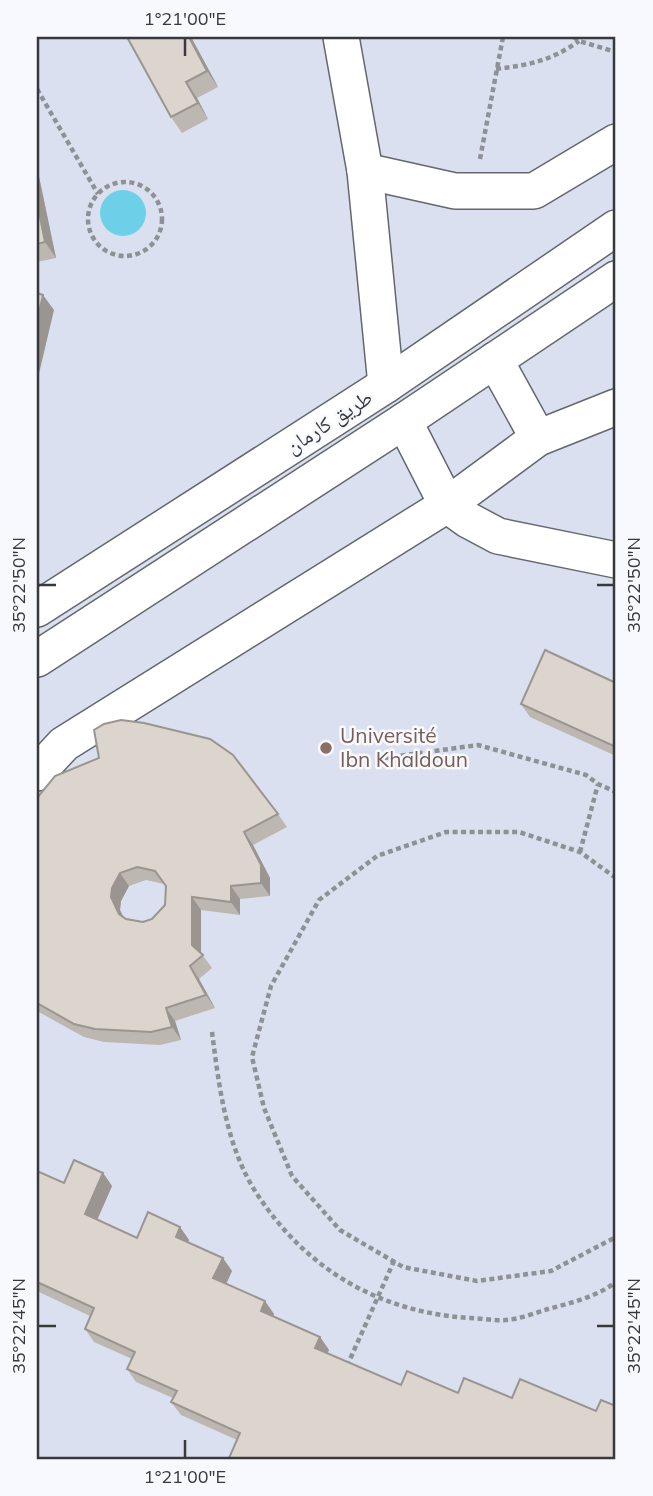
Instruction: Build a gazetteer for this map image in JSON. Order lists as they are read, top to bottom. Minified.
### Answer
{"streets":{"street":["طريق كارمان"]},"places":["Université Ibn Khaldoun"],"coordinates":["1°21'00\"E","35°22'50\"N","35°22'45\"N"]}
